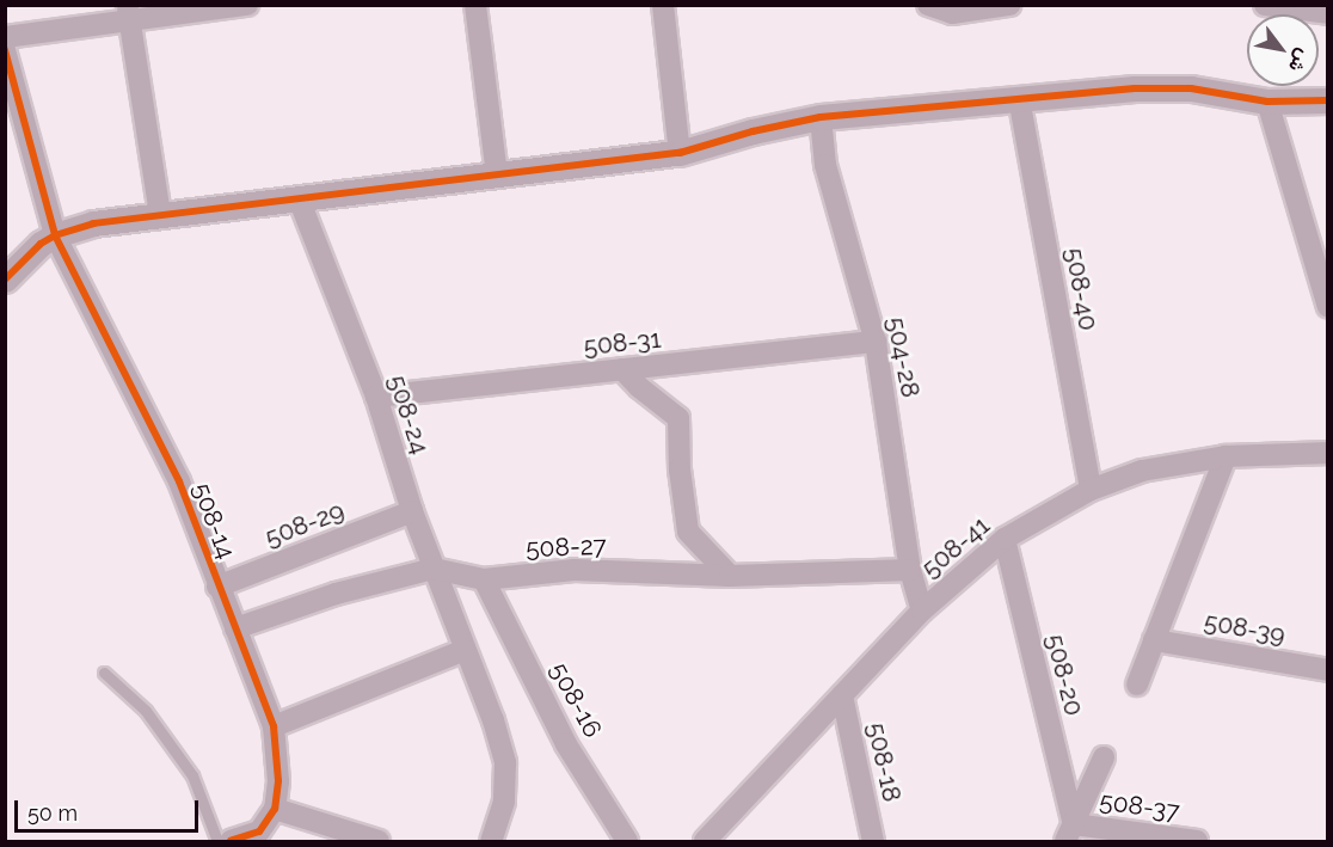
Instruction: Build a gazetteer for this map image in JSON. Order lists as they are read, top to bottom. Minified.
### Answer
{"streets":{"street":["508-40","508-31","504-28","508-24","508-14","508-29","508-27","508-41","508-39","508-20","508-16","508-18","508-37"]},"crossings":[["508-40","508-41"],["508-31","504-28"],["508-31","508-24"],["504-28","508-27"],["504-28","508-41"],["508-24","508-29"],["508-24","508-27"],["508-14","508-29"],["508-14","508-27"],["508-27","508-16"],["508-41","508-20"],["508-41","508-18"],["508-20","508-37"]],"scale_bar":"50 m","north":"bottom right"}
